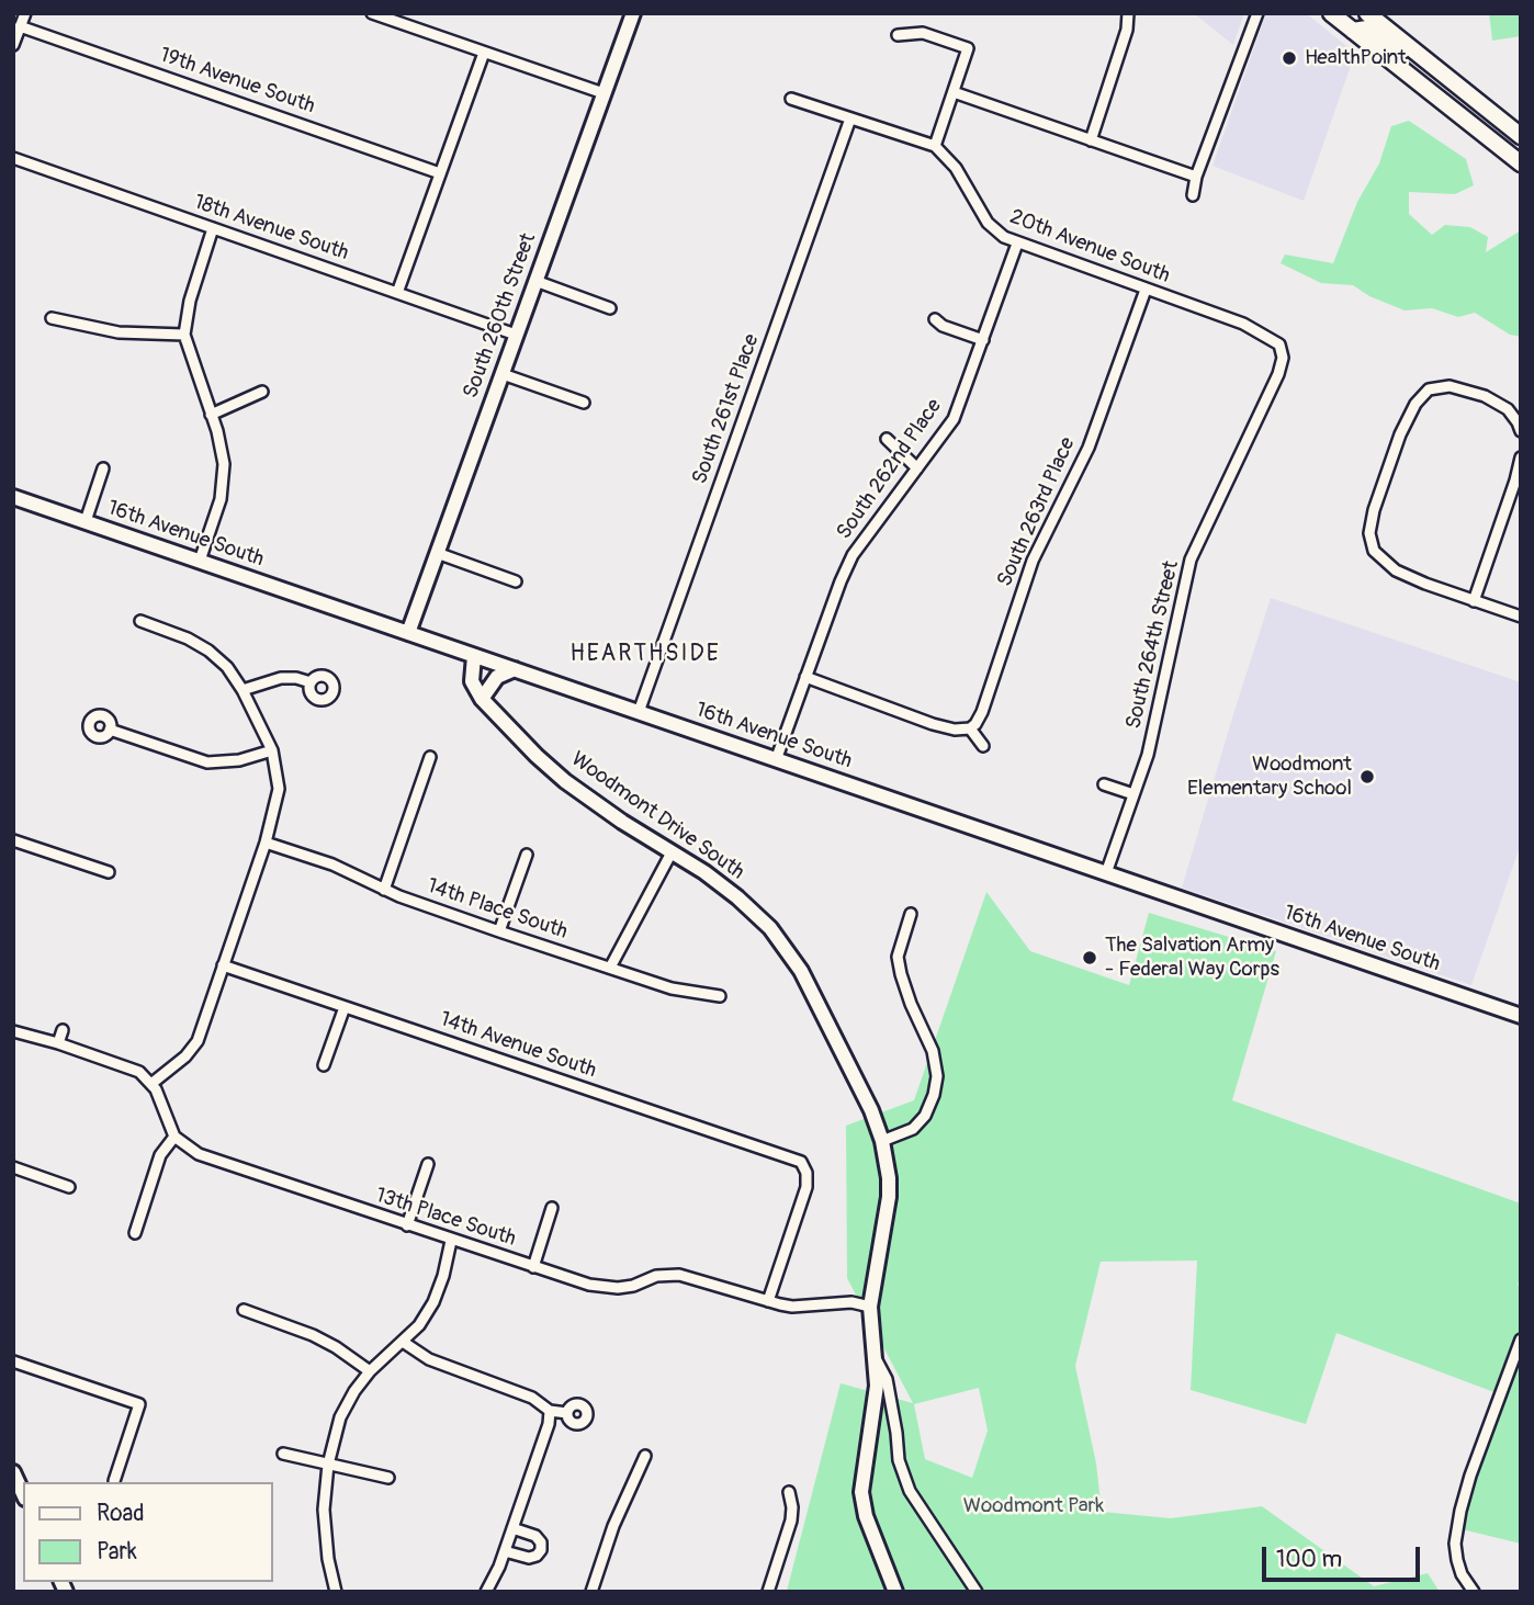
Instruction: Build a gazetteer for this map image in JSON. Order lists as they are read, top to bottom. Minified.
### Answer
{"streets":{"main road":["South 260th Street","16th Avenue South","Woodmont Drive South"],"street":["19th Avenue South","18th Avenue South","20th Avenue South","South 261st Place","South 262nd Place","South 263rd Place","South 264th Street","14th Place South","14th Avenue South","13th Place South"]},"crossings":[["18th Avenue South","South 260th Street"],["20th Avenue South","South 262nd Place"],["20th Avenue South","South 263rd Place"],["20th Avenue South","South 264th Street"],["South 260th Street","16th Avenue South"],["South 261st Place","16th Avenue South"],["South 262nd Place","16th Avenue South"],["16th Avenue South","South 264th Street"],["16th Avenue South","Woodmont Drive South"],["Woodmont Drive South","13th Place South"],["14th Avenue South","13th Place South"]],"districts":["HEARTHSIDE"],"parks":["Woodmont Park"],"places":["HealthPoint","Woodmont Elementary School","The Salvation Army - Federal Way Corps"],"legend":["Road","Park"],"scale_bar":"100 m"}
